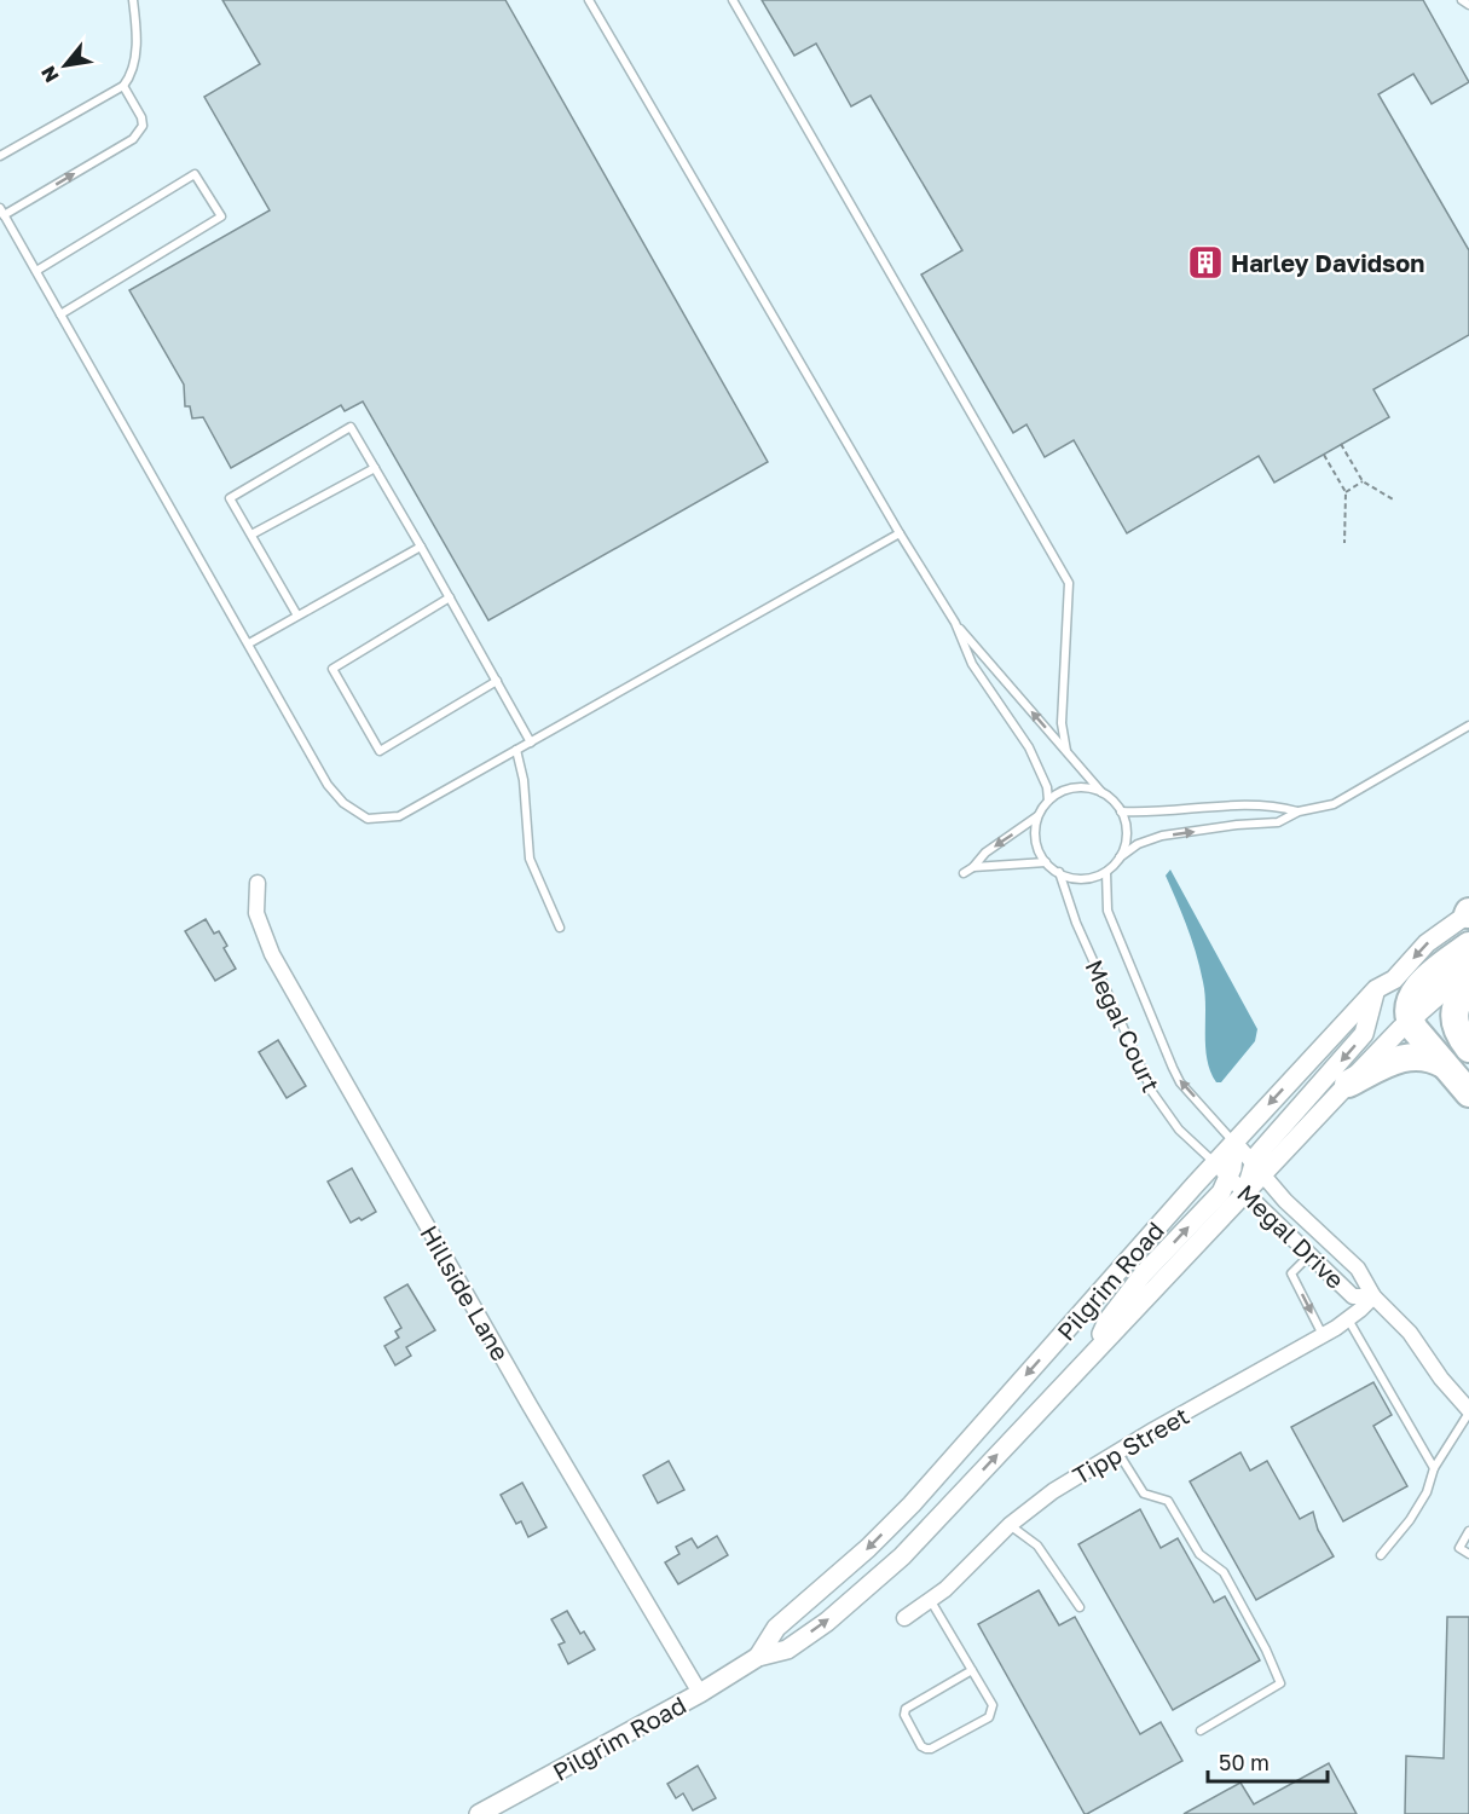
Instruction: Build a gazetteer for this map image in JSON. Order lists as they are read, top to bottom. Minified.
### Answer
{"streets":{"street":["Megal Drive","Pilgrim Road","Hillside Lane","Tipp Street"],"lane":["Megal Court"]},"crossings":[["Megal Court","Megal Drive"],["Megal Court","Pilgrim Road"],["Megal Drive","Pilgrim Road"],["Megal Drive","Tipp Street"],["Pilgrim Road","Hillside Lane"]],"places":{"building":["Harley Davidson"]},"scale_bar":"50 m","north":"bottom left"}
